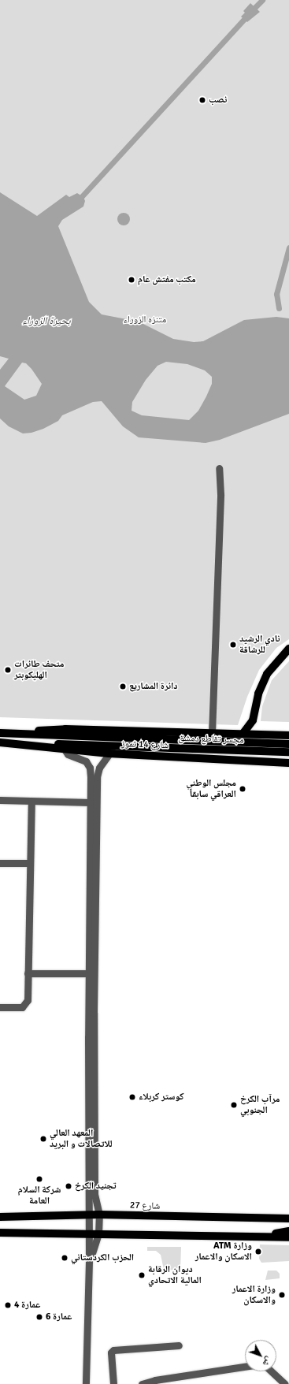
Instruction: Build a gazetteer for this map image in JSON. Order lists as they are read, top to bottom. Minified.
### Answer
{"streets":{"main road":["مجسر تقاطع دمشق","شارع 14 تموز","شارع 27"]},"crossings":[["مجسر تقاطع دمشق","شارع 14 تموز"]],"water":["بحيرة الزوراء"],"parks":["متنزه الزوراء"],"places":["نصب","مكتب مفتش عام","نادي الرشيد للرشاقة","متحف طائرات الهليكوبتر","دائرة المشاريع","مجلس الوطني العراقي سابقاً","كوستر كربلاء","مرآب الكرخ الجنوبي","المعهد العالي للاتصالات و البريد","شركة السلام العامة","تجنيد الكرخ","ATM وزارة الاسكان والاعمار","الحزب الكردستاني","ديوان الرقابة المالية الاتحادي","وزارة الاعمار والاسكان","عمارة 4","عمارة 6"],"north":"bottom right"}
